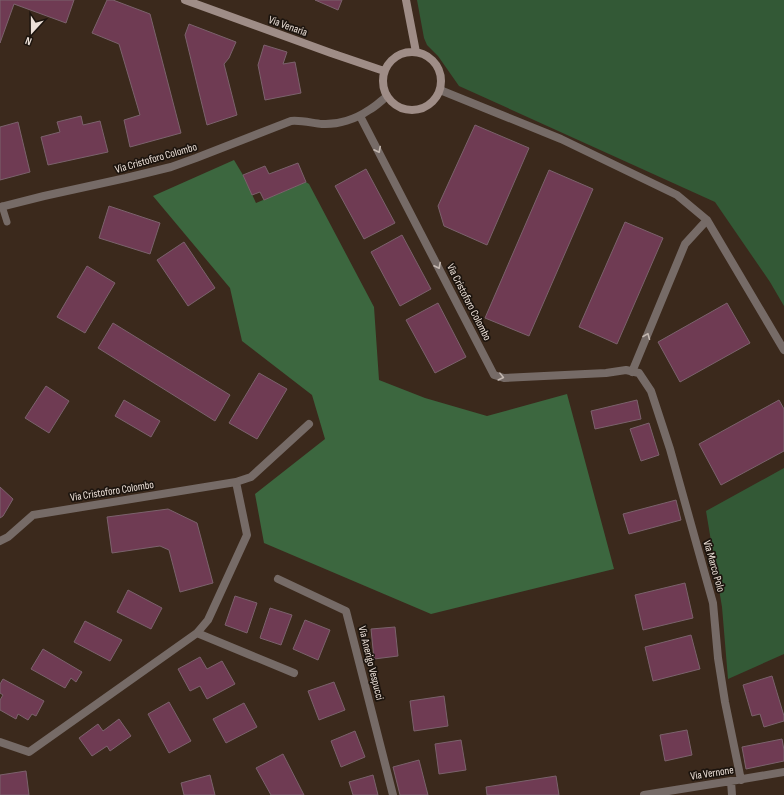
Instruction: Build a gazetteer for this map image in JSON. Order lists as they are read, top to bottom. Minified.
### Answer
{"streets":{"street":["Via Venaria","Via Cristoforo Colombo","Via Marco Polo","Via Anerigo Vespucci","Via Vernone"]},"crossings":[["Via Venaria","Via Cristoforo Colombo"],["Via Cristoforo Colombo","Via Marco Polo"],["Via Marco Polo","Via Vernone"]],"north":"bottom"}
